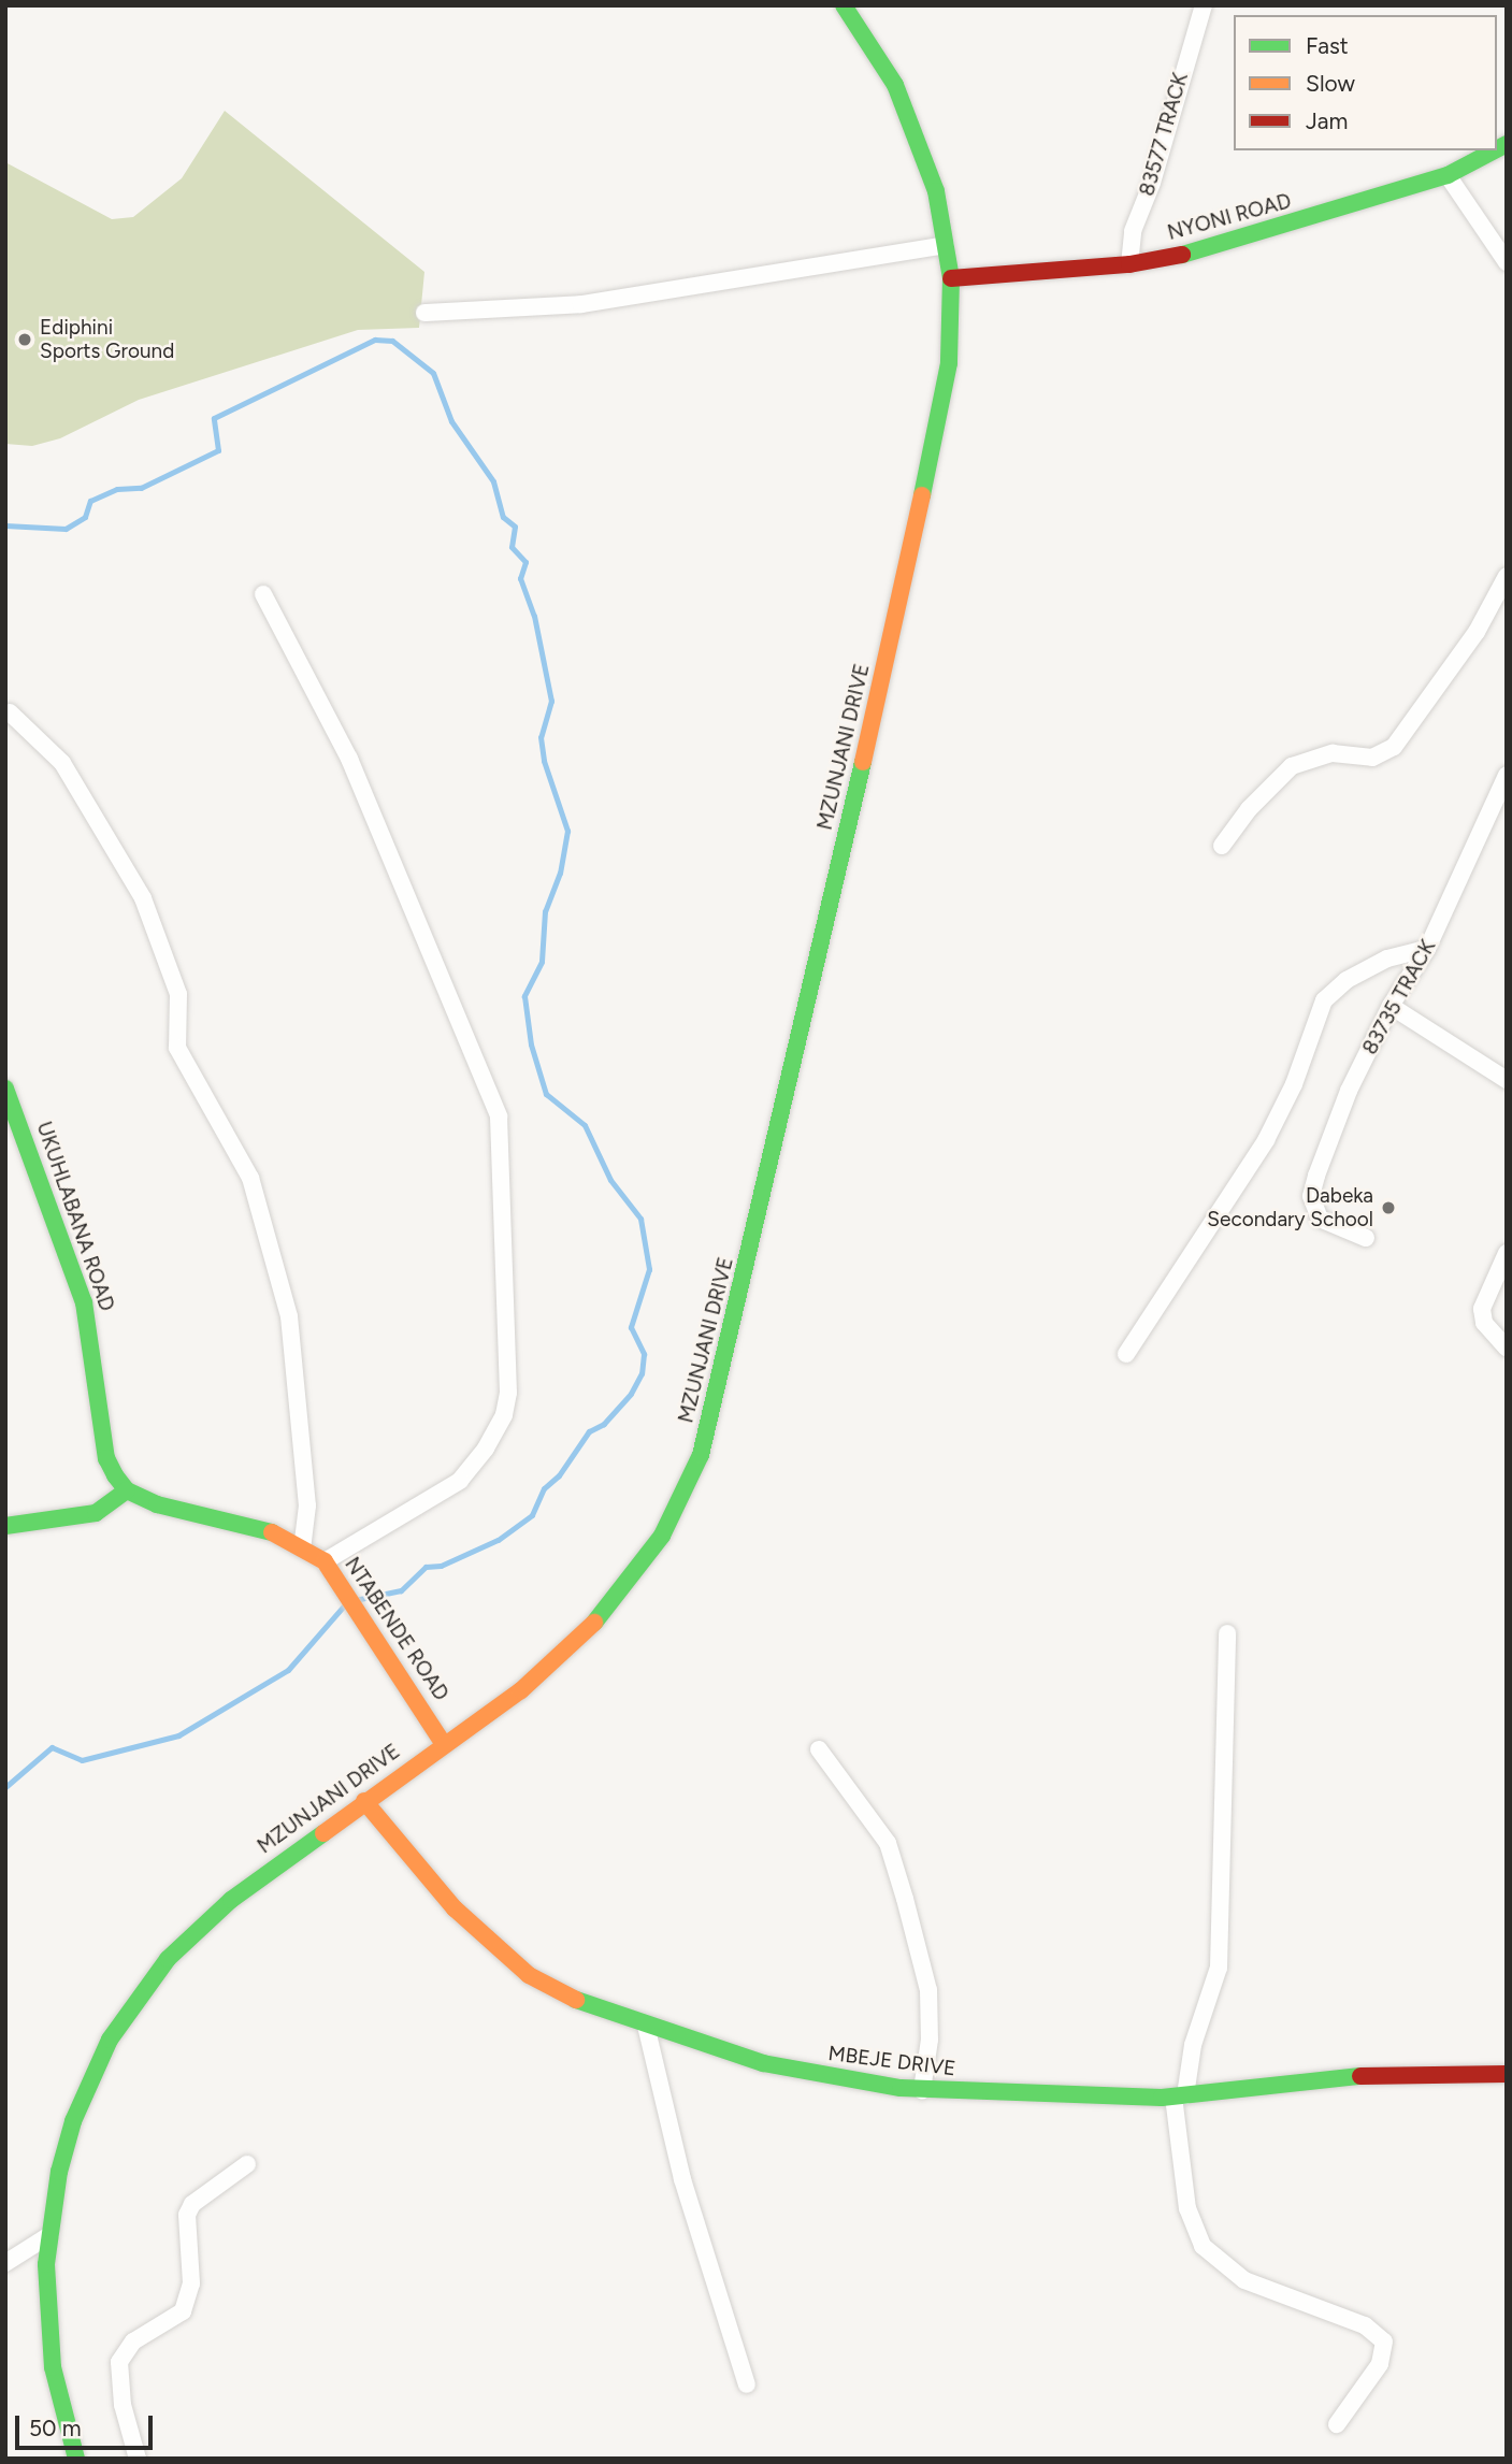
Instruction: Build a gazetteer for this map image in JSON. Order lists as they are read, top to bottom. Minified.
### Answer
{"streets":{"street":["83577 TRACK","NYONI ROAD","MZUNJANI DRIVE","83735 TRACK","UKUHLABANA ROAD","NTABENDE ROAD","MBEJE DRIVE"]},"crossings":[["83577 TRACK","NYONI ROAD"],["NYONI ROAD","MZUNJANI DRIVE"],["MZUNJANI DRIVE","NTABENDE ROAD"],["MZUNJANI DRIVE","MBEJE DRIVE"],["UKUHLABANA ROAD","NTABENDE ROAD"]],"places":["Ediphini Sports Ground","Dabeka Secondary School"],"legend":["Fast","Slow","Jam"],"scale_bar":"50 m"}
